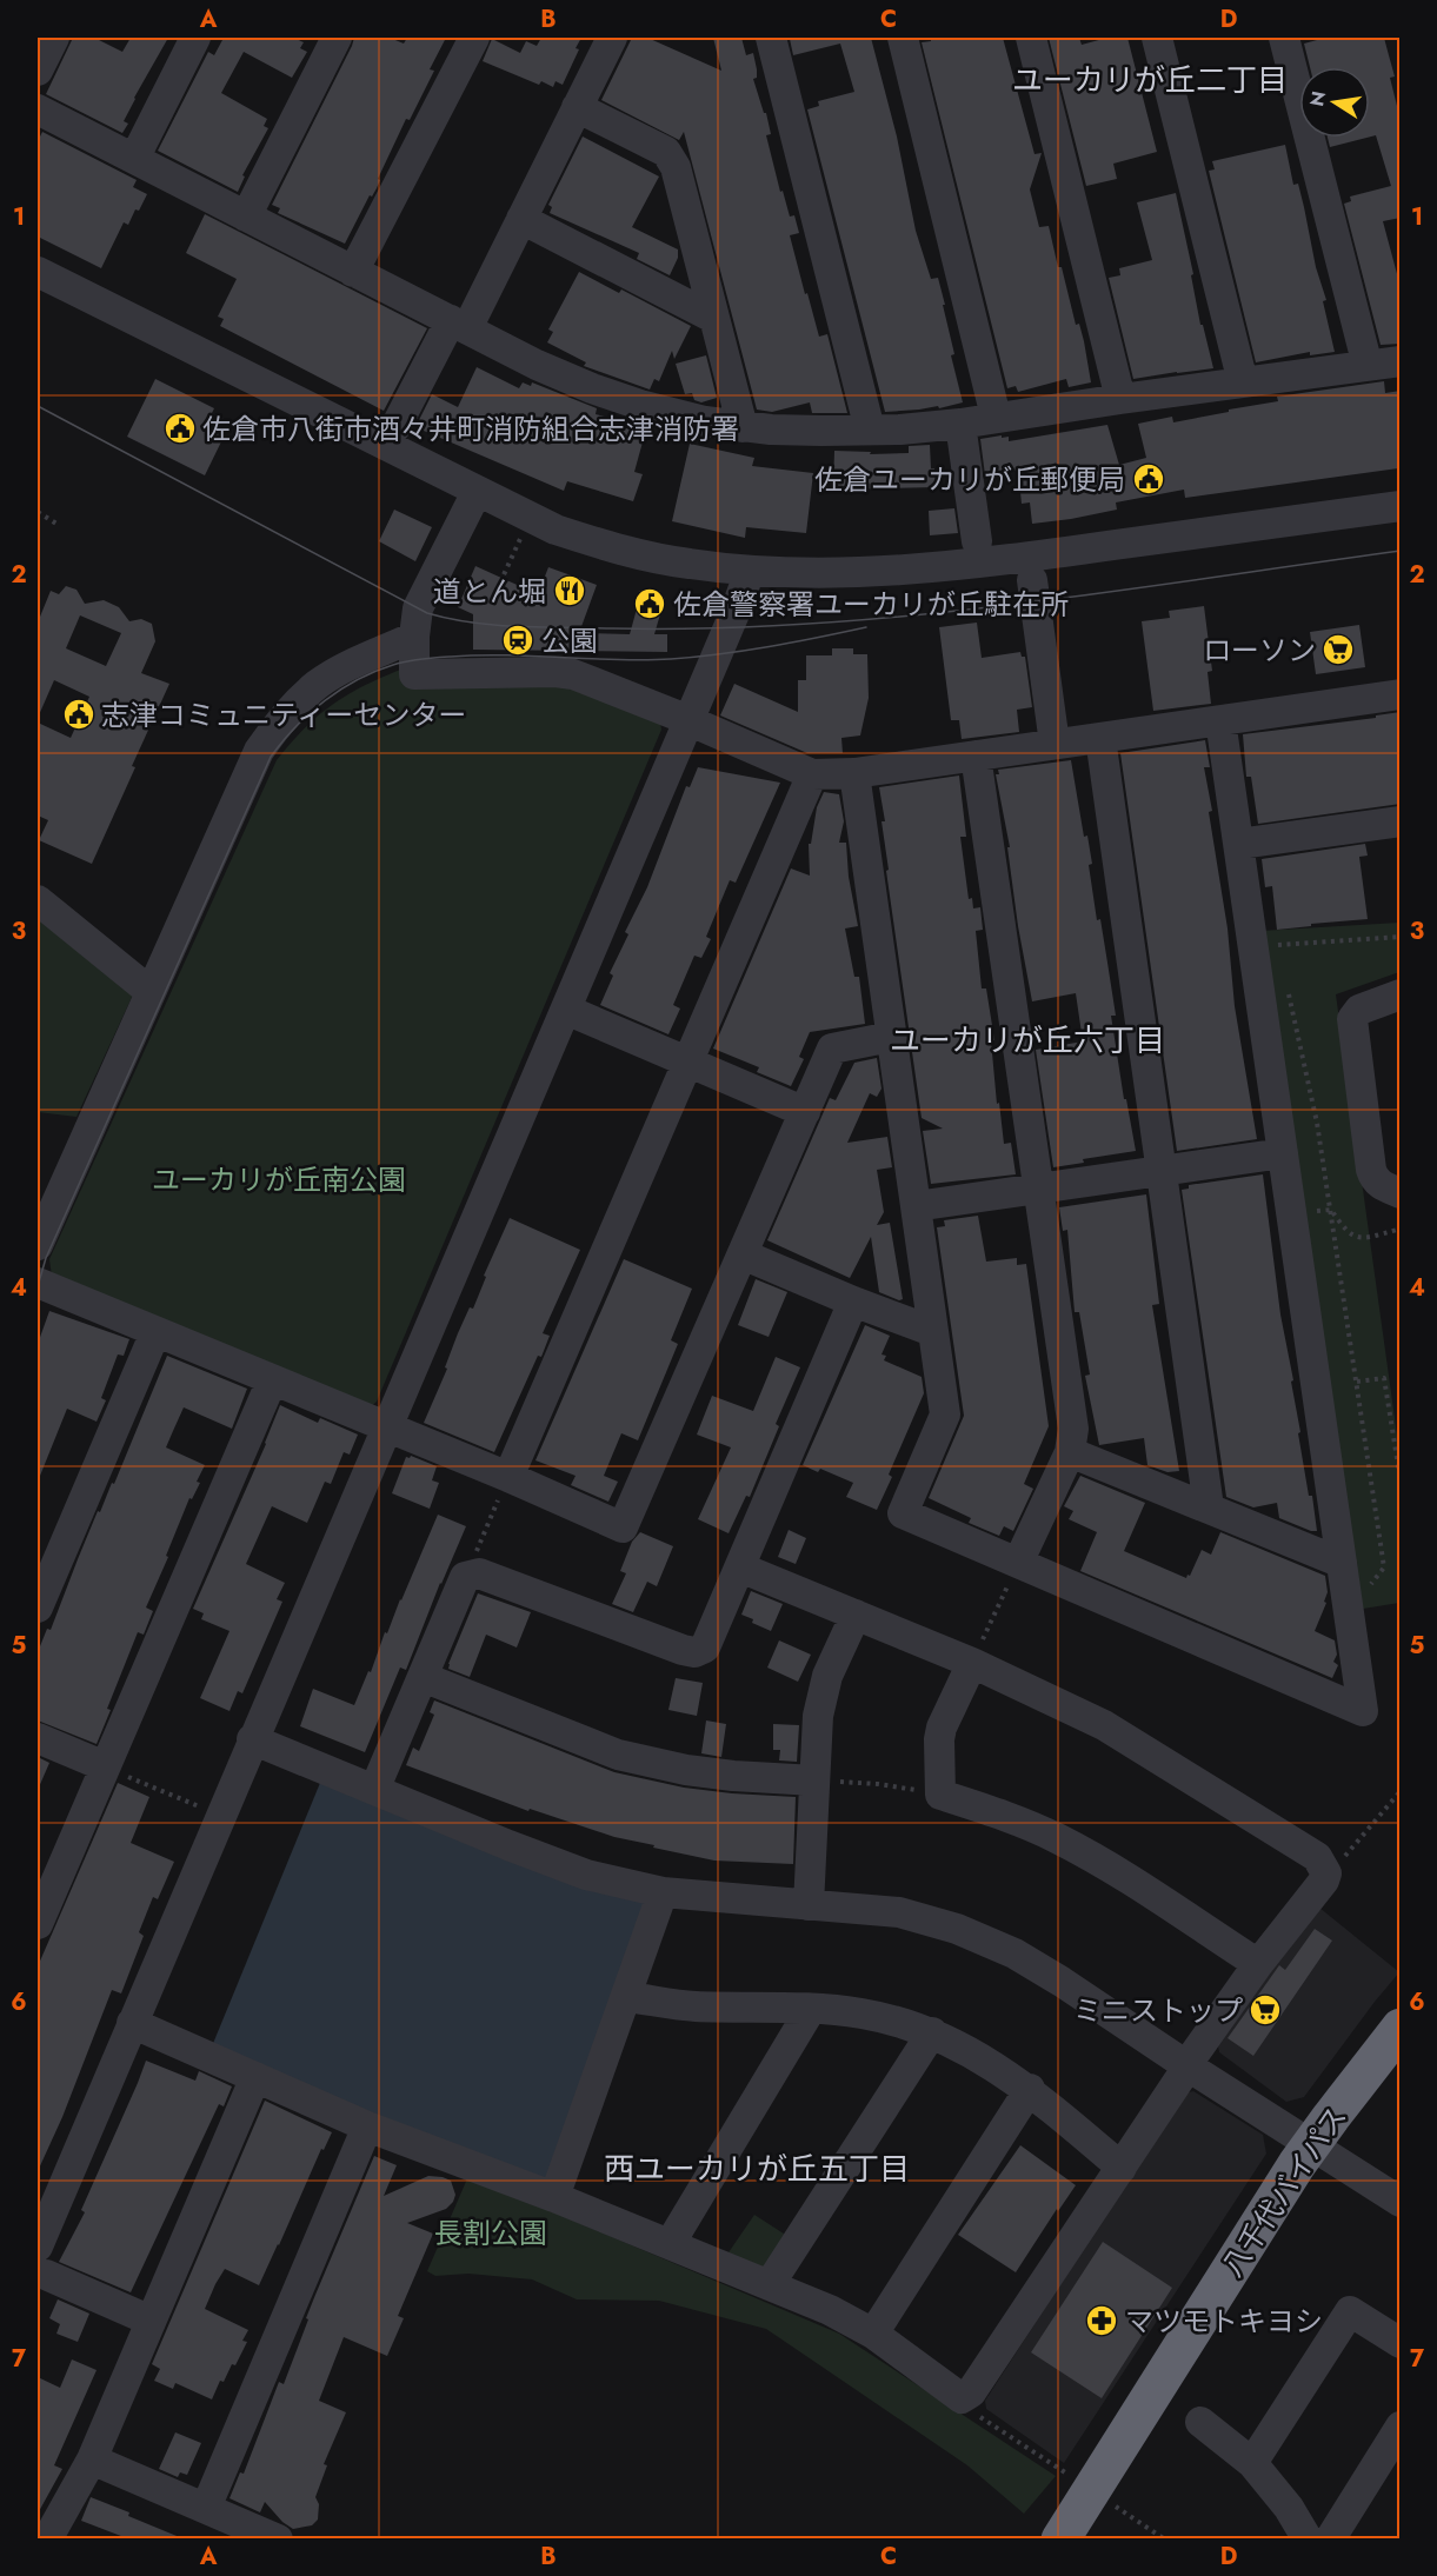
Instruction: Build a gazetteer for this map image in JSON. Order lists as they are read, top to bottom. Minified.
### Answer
{"streets":{"highway":["八千代バイパス"]},"districts":["ユーカリが丘二丁目","ユーカリが丘六丁目","西ユーカリが丘五丁目"],"parks":["ユーカリが丘南公園","長割公園"],"places":{"public building":["佐倉市八街市酒々井町消防組合志津消防署","佐倉ユーカリが丘郵便局","佐倉警察署ユーカリが丘駐在所","志津コミュニティーセンター"],"restaurant":["道とん堀"],"station":["公園"],"supermarket":["ローソン","ミニストップ"],"pharmacy":["マツモトキヨシ"]},"north":"left","grid":{"columns":["A","B","C","D"],"rows":["1","2","3","4","5","6","7"]}}
